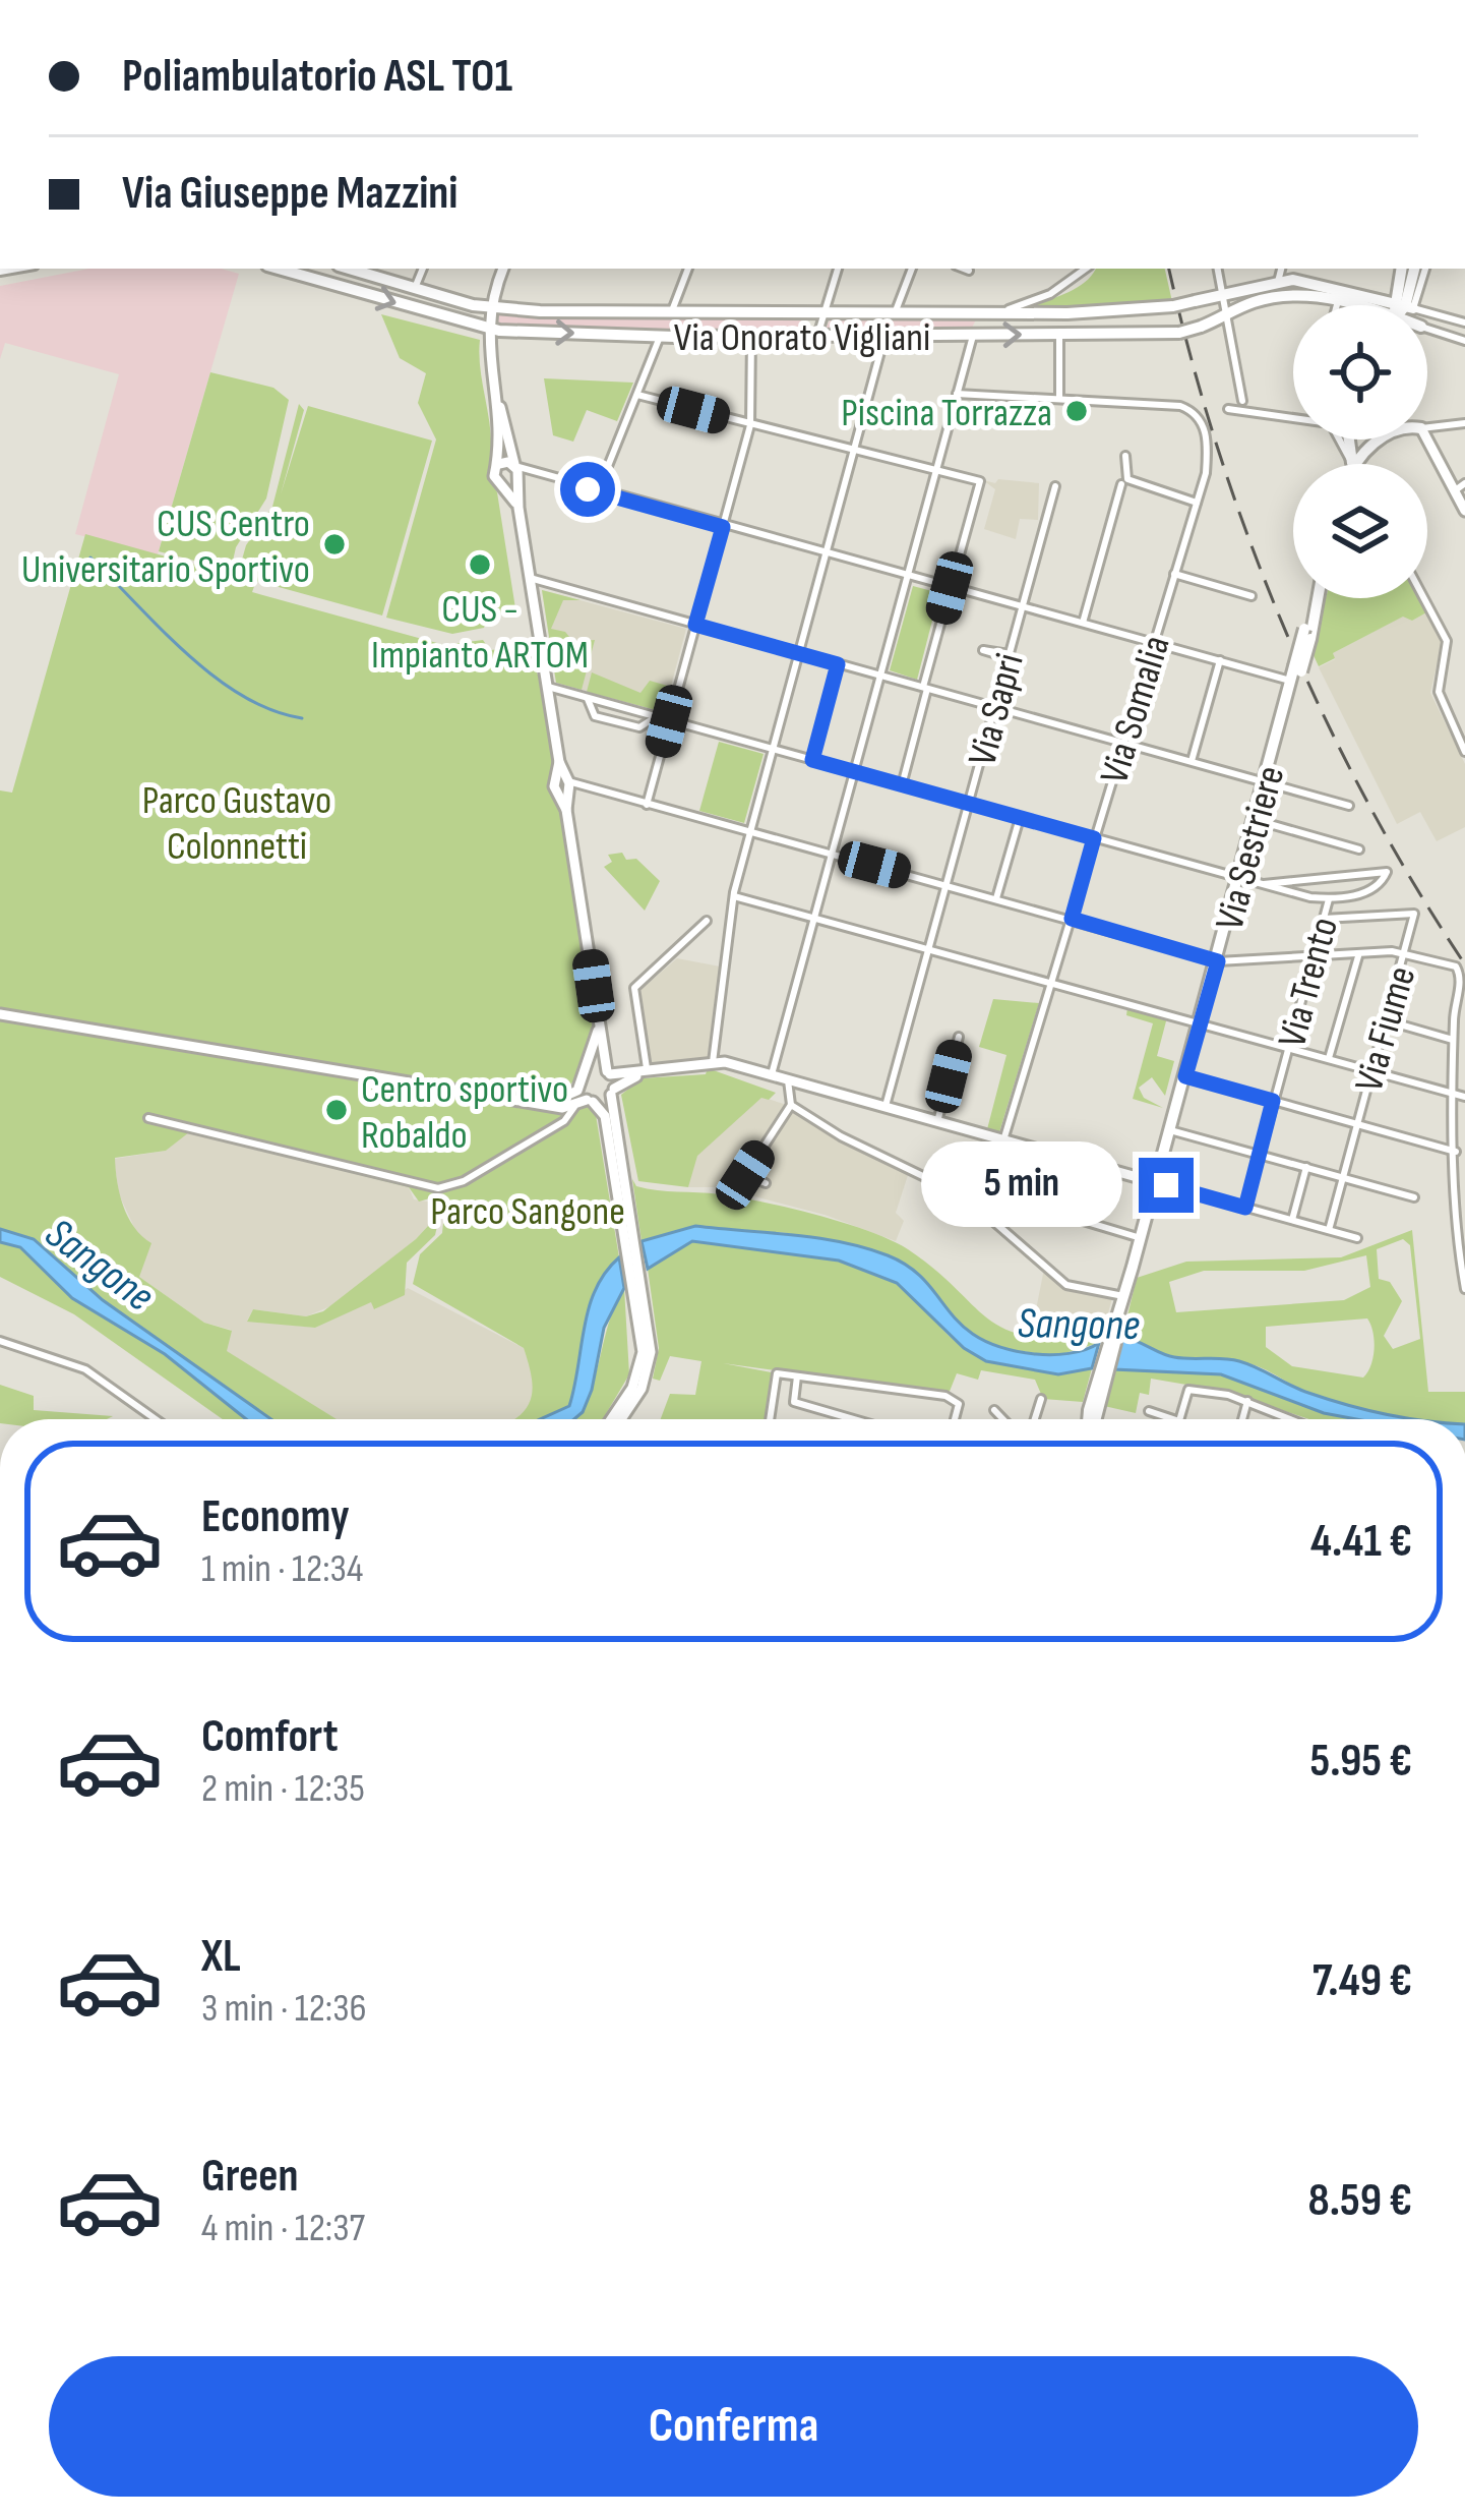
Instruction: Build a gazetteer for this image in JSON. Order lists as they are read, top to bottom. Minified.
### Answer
{"streets":{"main road":["Via Onorato Vigliani","Via Sestriere"],"street":["Via Sapri","Via Somalia","Via Trento","Via Fiume"]},"crossings":[["Via Trento","Via Fiume"]],"water":["Sangone"],"parks":["Parco Gustavo Colonnetti","Parco Sangone"],"places":["Piscina Torrazza","CUS Centro Universitario Sportivo","CUS - Impianto ARTOM","Centro sportivo Robaldo"],"page":{"banner":["Poliambulatorio ASL TO1","Via Giuseppe Mazzini"],"bubble":"5 min","list":[{"name":"Economy","note":"1 min · 12:34","value":"4.41 €"},{"name":"Comfort","note":"2 min · 12:35","value":"5.95 €"},{"name":"XL","note":"3 min · 12:36","value":"7.49 €"},{"name":"Green","note":"4 min · 12:37","value":"8.59 €"}],"buttons":"Conferma"}}
